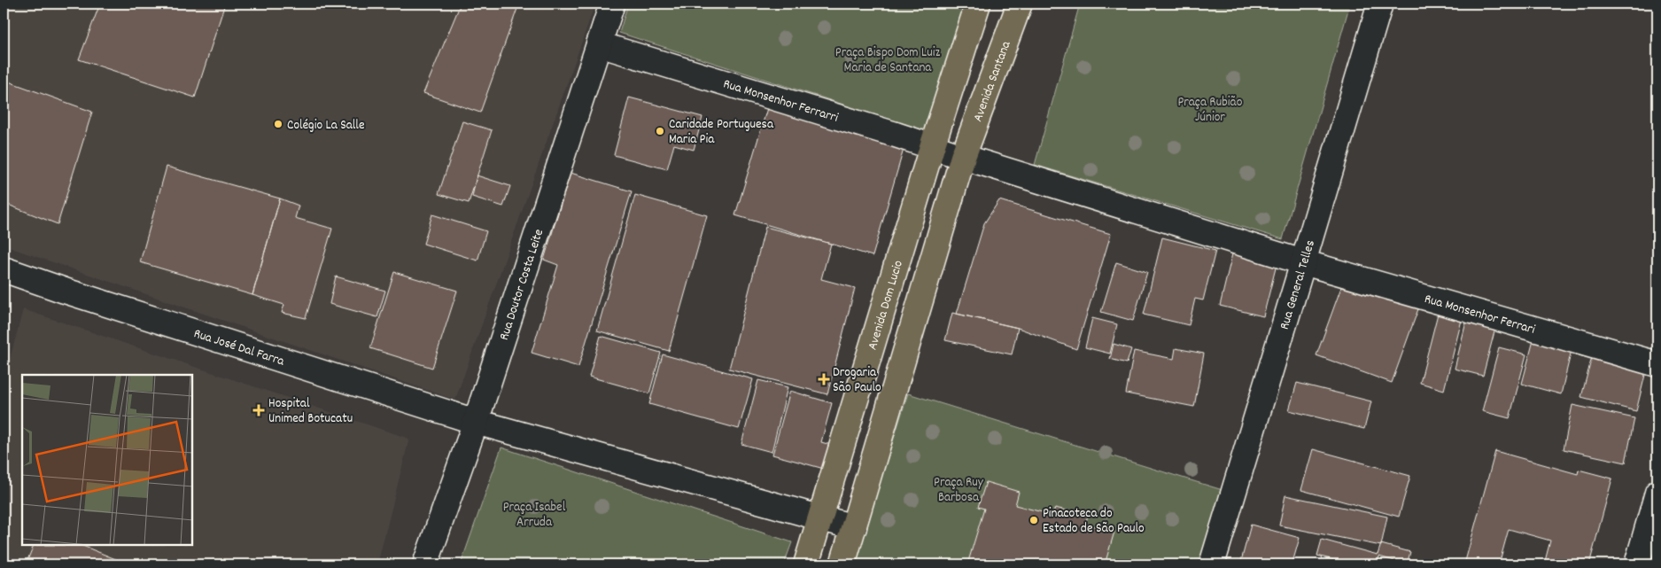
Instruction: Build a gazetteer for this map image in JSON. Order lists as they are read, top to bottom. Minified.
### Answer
{"streets":{"main road":["Avenida Santana","Avenida Dom Lucio"],"street":["Rua Monsenhor Ferrarri","Rua Doutor Costa Leite","Rua General Telles","Rua Monsenhor Ferrari","Rua José Dal Farra"]},"crossings":[["Avenida Santana","Rua Monsenhor Ferrarri"],["Rua Monsenhor Ferrarri","Rua Doutor Costa Leite"],["Rua Monsenhor Ferrarri","Avenida Dom Lucio"],["Rua Doutor Costa Leite","Rua José Dal Farra"],["Rua General Telles","Rua Monsenhor Ferrari"]],"parks":["Praça Bispo Dom Luiz Maria de Santana","Praça Rubião Júnior","Praça Ruy Barbosa","Praça Isabel Arruda"],"places":{"other":["Colégio La Salle","Caridade Portuguesa Maria Pia","Pinacoteca do Estado de São Paulo"],"health":["Drogaria São Paulo","Hospital Unimed Botucatu"]}}
